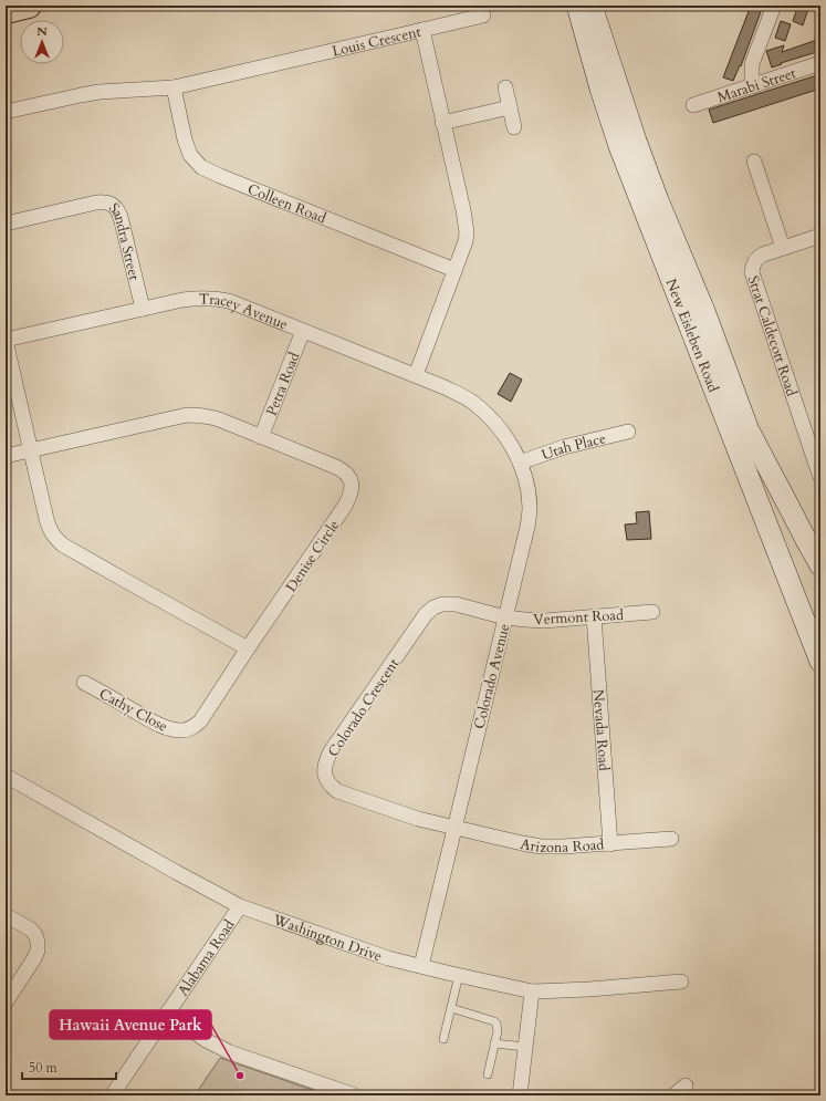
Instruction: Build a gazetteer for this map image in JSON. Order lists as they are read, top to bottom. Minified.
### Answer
{"streets":{"main road":["New Eisleben Road"],"street":["Louis Crescent","Marabi Street","Colleen Road","Sandra Street","Tracey Avenue","Strat Caldecott Road","Petra Road","Utah Place","Denise Circle","Vermont Road","Colorado Avenue","Colorado Crescent","Cathy Close","Nevada Road","Arizona Road","Washington Drive","Alabama Road"]},"crossings":[["Louis Crescent","Colleen Road"],["Louis Crescent","Tracey Avenue"],["Sandra Street","Tracey Avenue"],["Tracey Avenue","Petra Road"],["Tracey Avenue","Colorado Avenue"],["Petra Road","Denise Circle"],["Utah Place","Colorado Avenue"],["Denise Circle","Cathy Close"],["Vermont Road","Colorado Avenue"],["Vermont Road","Colorado Crescent"],["Vermont Road","Nevada Road"],["Colorado Avenue","Colorado Crescent"],["Colorado Avenue","Arizona Road"],["Colorado Avenue","Washington Drive"],["Colorado Crescent","Arizona Road"],["Nevada Road","Arizona Road"],["Washington Drive","Alabama Road"]],"places":["Hawaii Avenue Park"],"scale_bar":"50 m","north":"top"}
